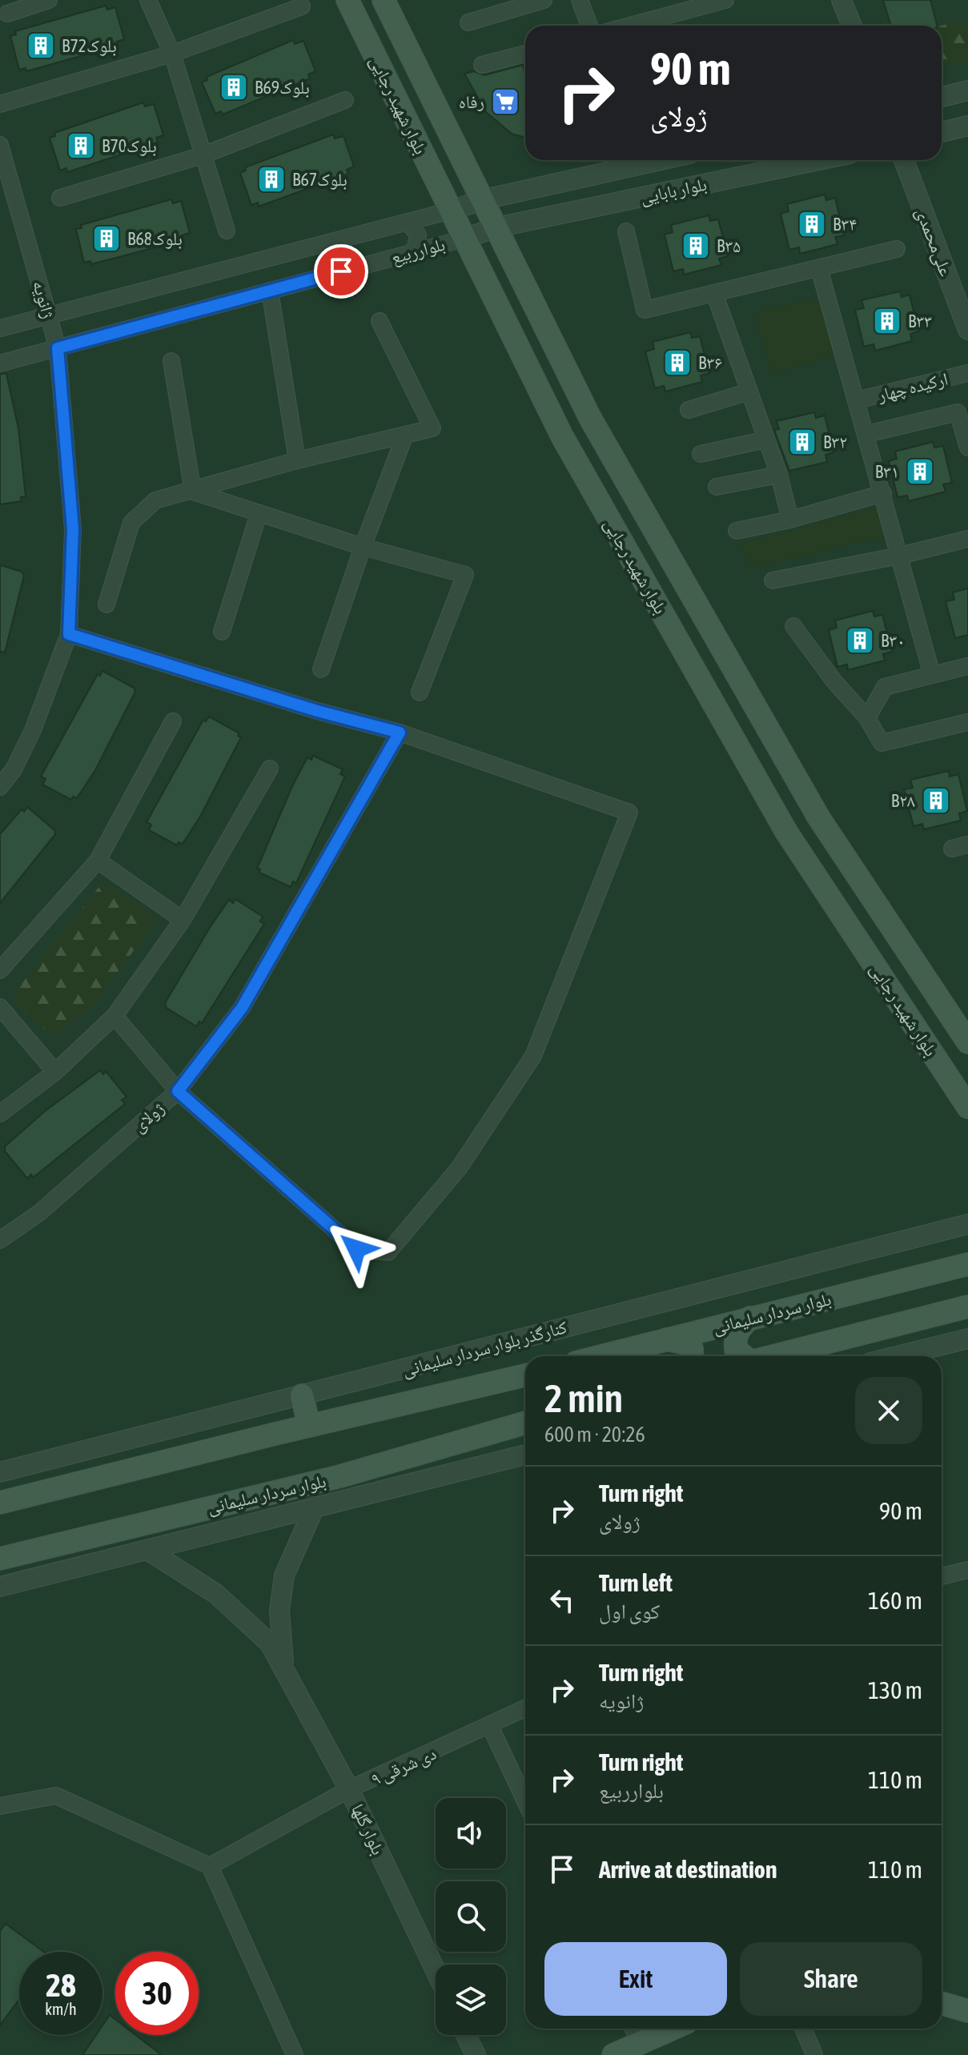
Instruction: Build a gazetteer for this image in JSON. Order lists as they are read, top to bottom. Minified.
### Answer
{"streets":{"main road":["بلوار شهید رجایی","بلوار سردار سلیمانی"],"street":["بلوار بابایی","علی‌محمدی","بلوارربیع","ژانویه","ارکیده چهار","ژولای","کنارگذر بلوار سردار سلیمانی","۹ دی شرقی","بلوار گلها"]},"crossings":[["بلوار شهید رجایی","بلوار بابایی"],["بلوار شهید رجایی","بلوارربیع"],["بلوار بابایی","بلوارربیع"],["بلوارربیع","ژانویه"],["۹ دی شرقی","بلوار گلها"]],"places":{"building":["B72بلوک","B69بلوک","B70بلوک","B67بلوک","B۳۴","B68بلوک","B۳۵","B۳۳","B۳۶","B۳۲","B۳۱","B۳۰","B۲۸"],"supermarket":["رفاه"]},"page":{"turn":["90 m","ژولای"],"heading":["2 min","600 m · 20:26"],"list":[{"name":"Turn right","note":"ژولای","value":"90 m"},{"name":"Turn left","note":"کوی اول","value":"160 m"},{"name":"Turn right","note":"ژانویه","value":"130 m"},{"name":"Turn right","note":"بلوارربیع","value":"110 m"},{"name":"Arrive at destination","value":"110 m"}],"buttons":["Exit","Share"],"speed":"28 km/h","limit":"30"}}
